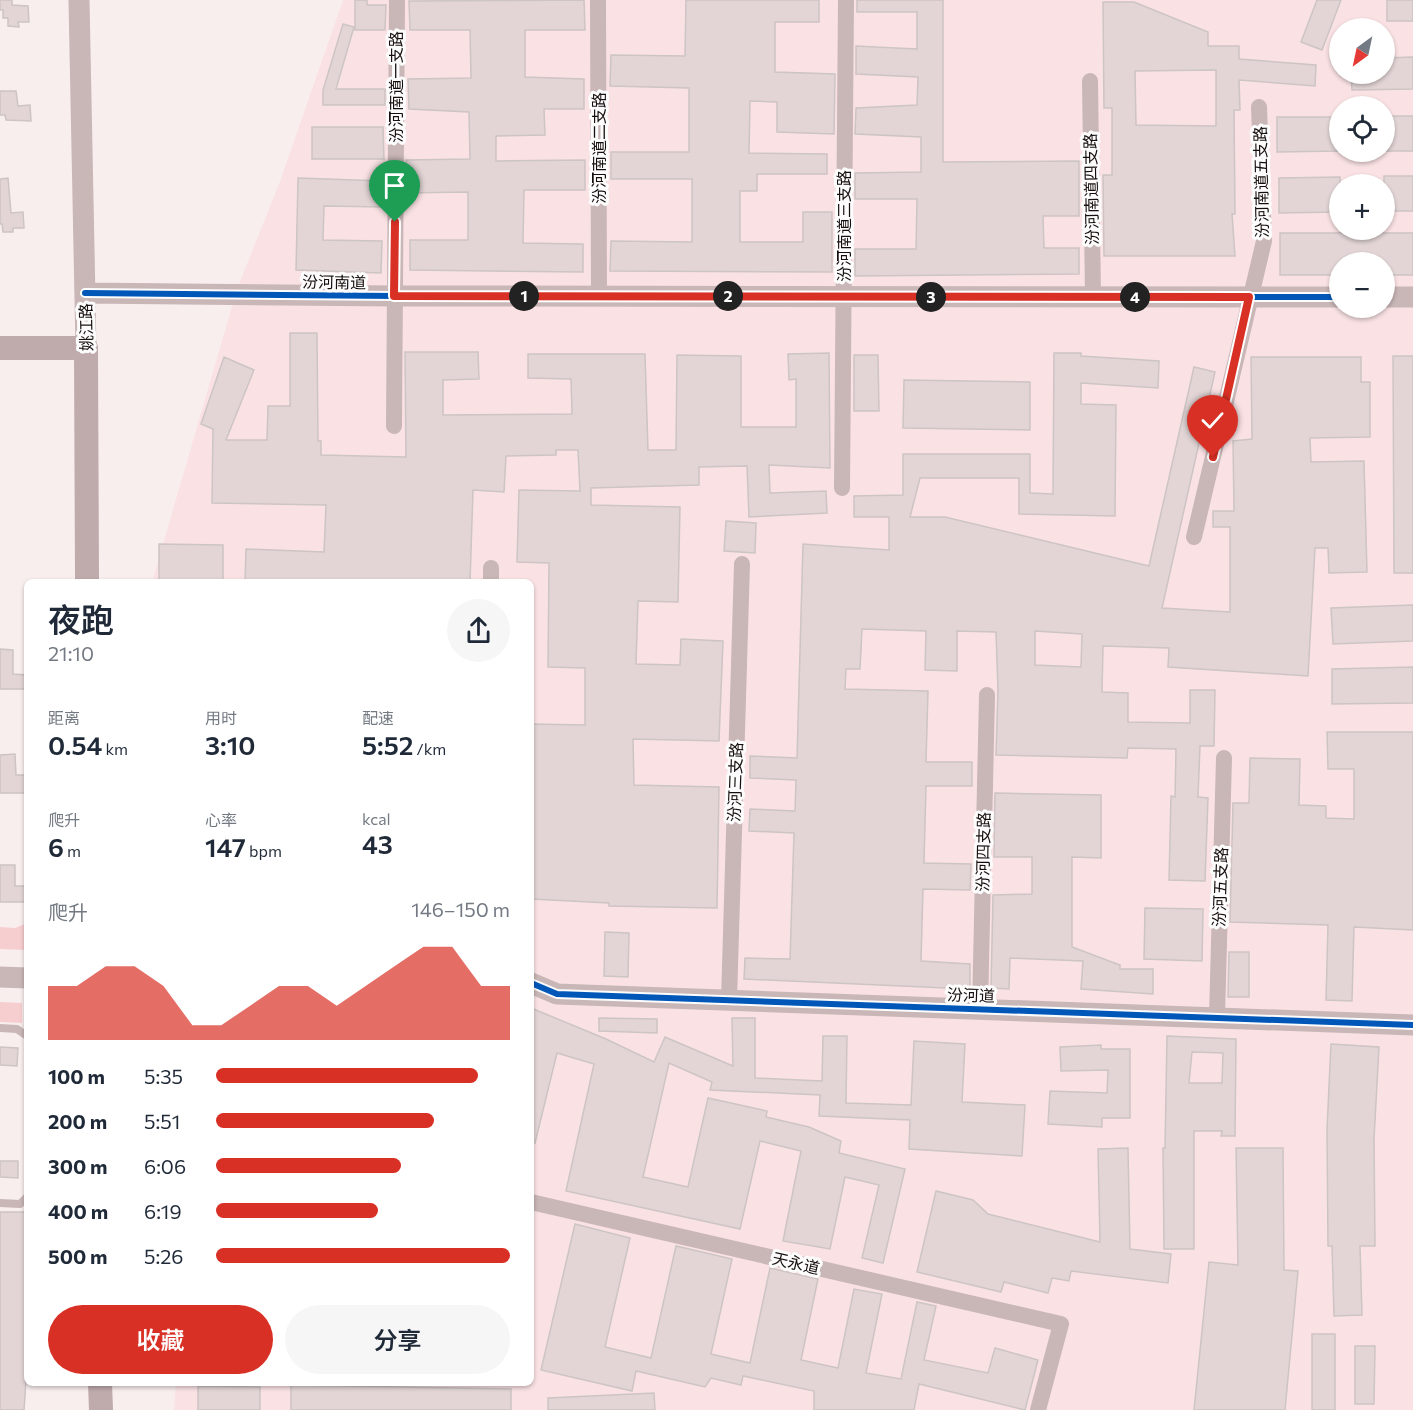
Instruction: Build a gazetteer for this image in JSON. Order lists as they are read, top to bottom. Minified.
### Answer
{"streets":{"main road":["姚江路"],"street":["汾河南道一支路","汾河南道二支路","汾河南道五支路","汾河南道四支路","汾河南道三支路","汾河南道","汾河三支路","汾河四支路","汾河五支路","汾河道","天永道"]},"crossings":[["汾河南道一支路","汾河南道"],["汾河南道二支路","汾河南道"],["汾河南道五支路","汾河南道"],["汾河南道四支路","汾河南道"],["汾河南道三支路","汾河南道"],["汾河南道","姚江路"],["汾河三支路","汾河道"],["汾河四支路","汾河道"],["汾河五支路","汾河道"]],"north":"bottom left","page":{"map_buttons":["+","−"],"pins":["1","2","3","4"],"heading":["夜跑","21:10"],"stats":[["距离","0.54 km"],["用时","3:10"],["配速","5:52 /km"],["爬升","6 m"],["心率","147 bpm"],["kcal","43"]],"chart":["爬升","146–150 m"],"list":[{"name":"100 m","note":"5:35"},{"name":"200 m","note":"5:51"},{"name":"300 m","note":"6:06"},{"name":"400 m","note":"6:19"},{"name":"500 m","note":"5:26"}],"buttons":["收藏","分享"]}}
